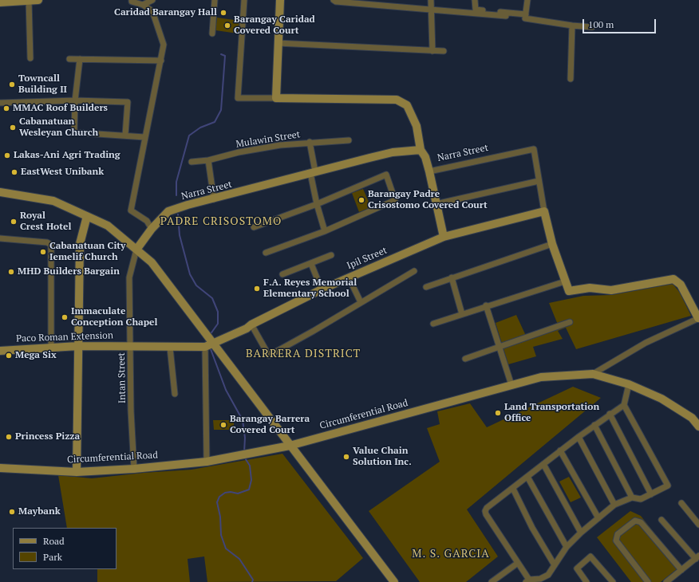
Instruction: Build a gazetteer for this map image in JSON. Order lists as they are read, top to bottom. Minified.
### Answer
{"streets":{"street":["Mulawin Street","Narra Street","Ipil Street","Paco Roman Extension","Intan Street","Circumferential Road"]},"crossings":[["Narra Street","Ipil Street"],["Narra Street","Intan Street"],["Ipil Street","Paco Roman Extension"],["Ipil Street","Intan Street"],["Paco Roman Extension","Intan Street"],["Intan Street","Circumferential Road"]],"districts":["PADRE CRISOSTOMO","BARRERA DISTRICT","M. S. GARCIA"],"places":["Caridad Barangay Hall","Barangay Caridad Covered Court","Towncall Building II","MMAC Roof Builders","Cabanatuan Wesleyan Church","Lakas-Ani Agri Trading","EastWest Unibank","Barangay Padre Crisostomo Covered Court","Royal Crest Hotel","Cabanatuan City Iemelif Church","MHD Builders Bargain","F.A. Reyes Memorial Elementary School","Immaculate Conception Chapel","Mega Six","Land Transportation Office","Barangay Barrera Covered Court","Princess Pizza","Value Chain Solution Inc.","Maybank"],"legend":["Road","Park"],"scale_bar":"100 m"}
